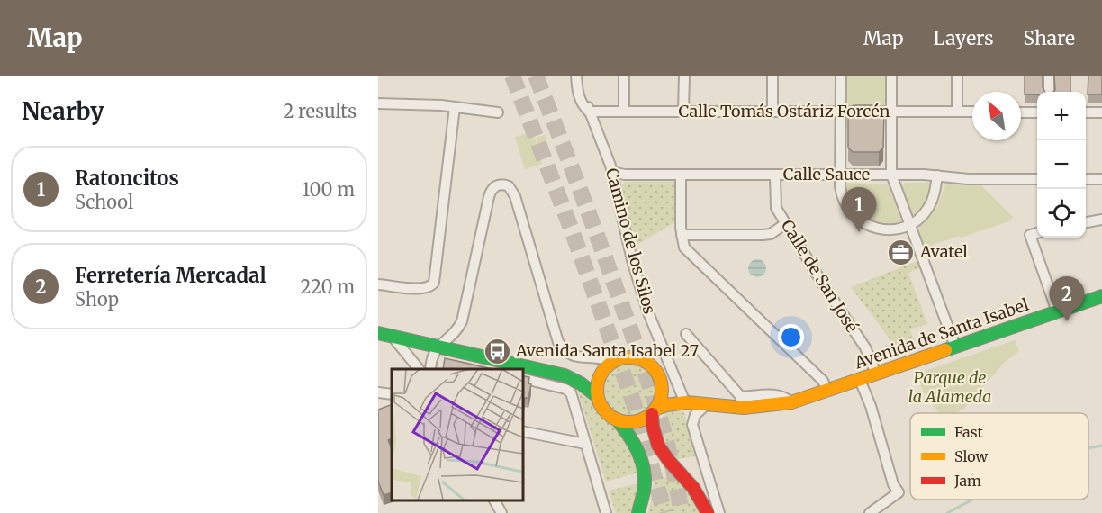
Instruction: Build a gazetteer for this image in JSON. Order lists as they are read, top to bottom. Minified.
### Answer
{"streets":{"main road":["Avenida de Santa Isabel"],"street":["Calle Tomás Ostáriz Forcén","Calle Sauce","Camino de los Silos","Calle de San José"]},"crossings":[["Calle Tomás Ostáriz Forcén","Camino de los Silos"],["Calle Sauce","Camino de los Silos"],["Calle Sauce","Calle de San José"],["Camino de los Silos","Avenida de Santa Isabel"],["Calle de San José","Avenida de Santa Isabel"]],"parks":["Parque de la Alameda"],"places":{"office":["Avatel"],"bus stop":["Avenida Santa Isabel 27"]},"legend":["Fast","Slow","Jam"],"north":"top left","page":{"header":"Map","nav":["Map","Layers","Share"],"heading":["Nearby","2 results"],"map_buttons":["+","−"],"list":[{"mark":"1","name":"Ratoncitos","note":"School","value":"100 m"},{"mark":"2","name":"Ferretería Mercadal","note":"Shop","value":"220 m"}],"pins":["1","2"]}}
